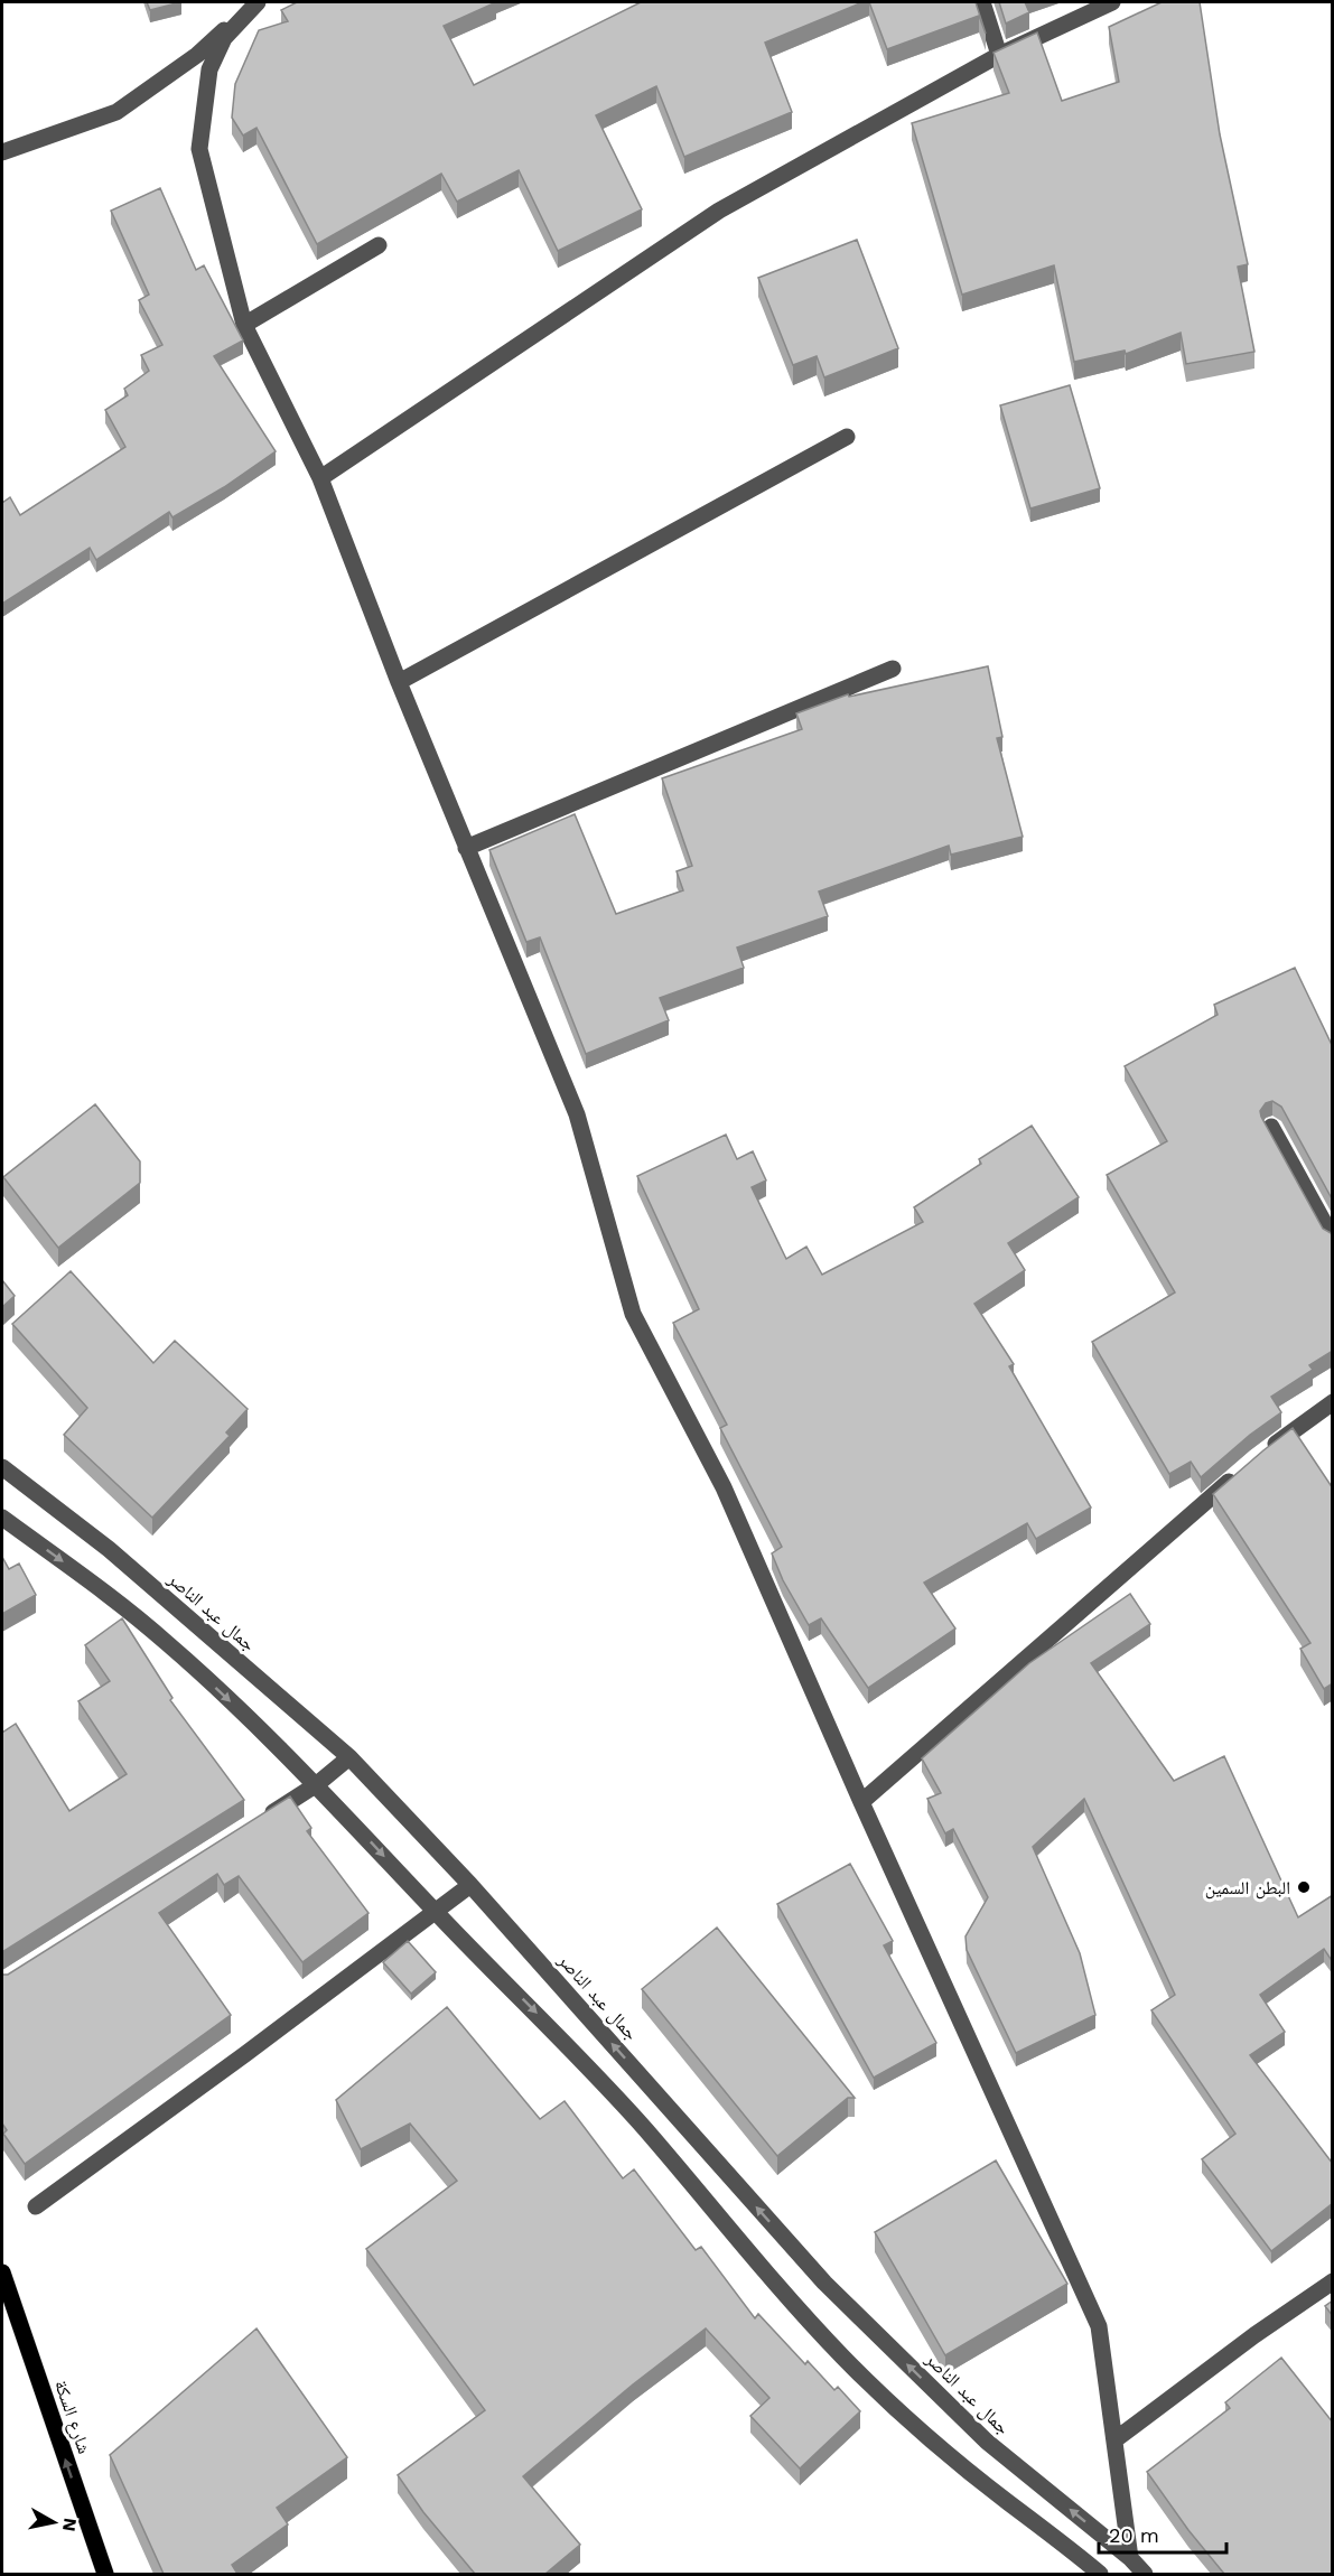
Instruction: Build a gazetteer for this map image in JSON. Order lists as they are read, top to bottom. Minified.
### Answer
{"streets":{"main road":["شارع السكة"],"street":["جمال عبد الناصر"]},"one_way":["شارع السكة"],"places":["البطن السمين"],"scale_bar":"20 m","north":"right"}
